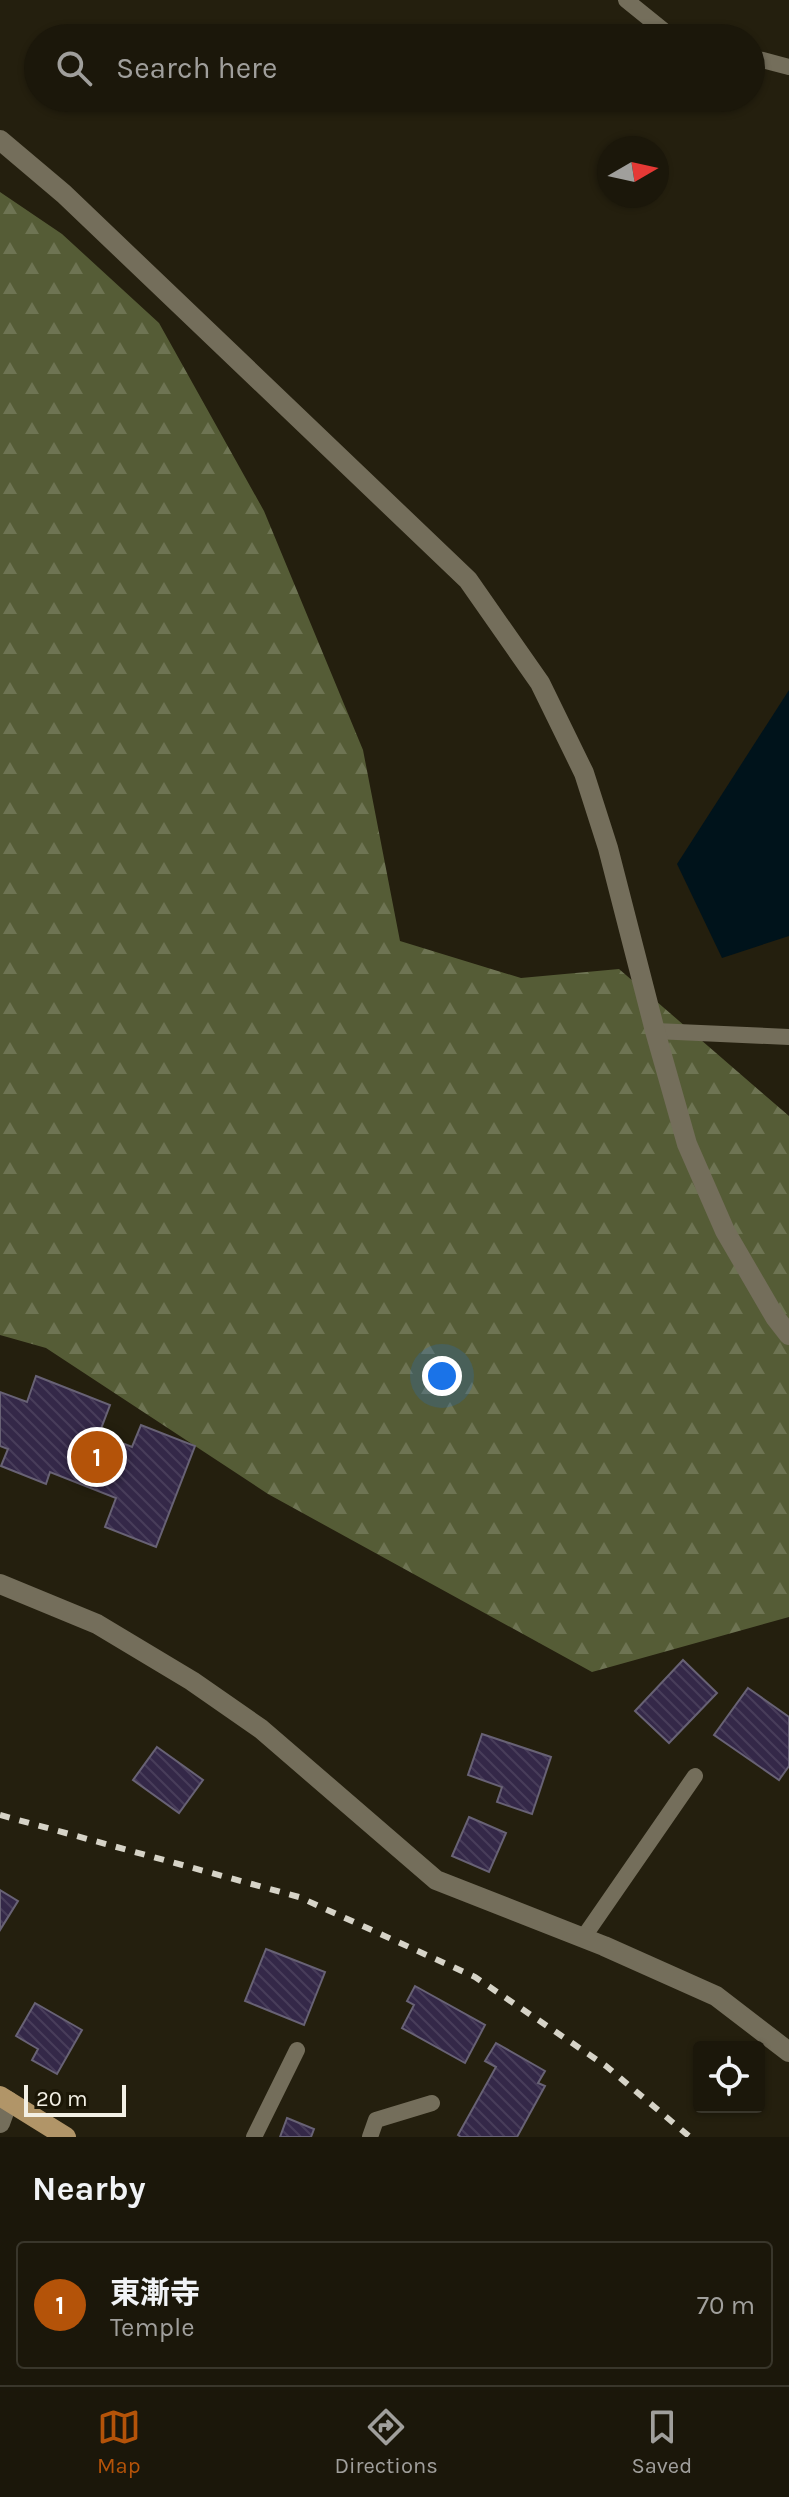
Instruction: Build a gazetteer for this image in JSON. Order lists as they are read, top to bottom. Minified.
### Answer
{"scale_bar":"20 m","north":"right","page":{"search":"Search here","pins":"1","scale":"20 m","heading":"Nearby","list":[{"mark":"1","name":"東漸寺","note":"Temple","value":"70 m"}],"nav":["Map","Directions","Saved"]}}
